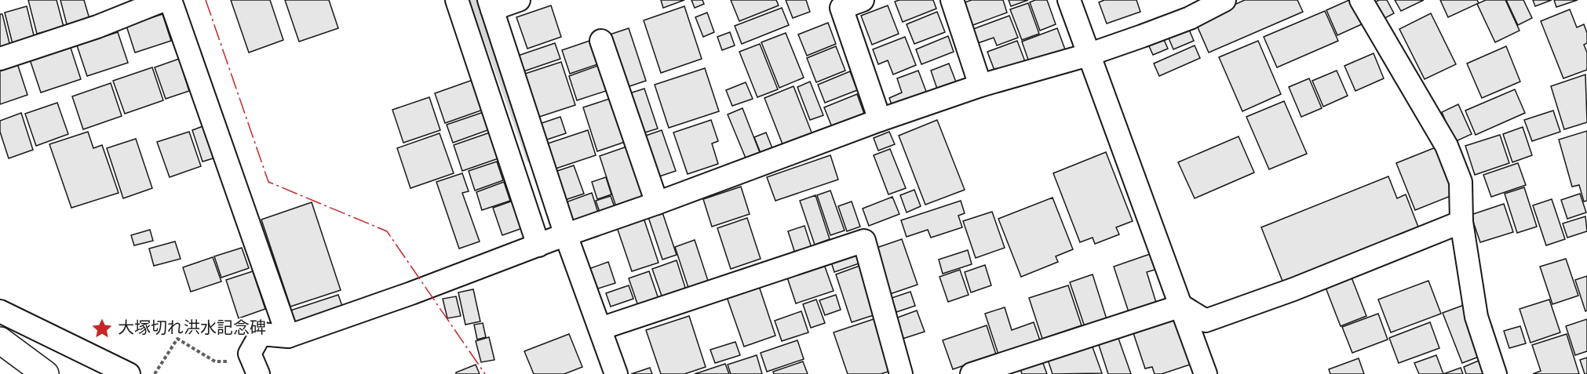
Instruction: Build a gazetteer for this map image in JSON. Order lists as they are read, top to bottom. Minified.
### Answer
{"places":{"place":["大塚切れ洪水記念碑"]}}
